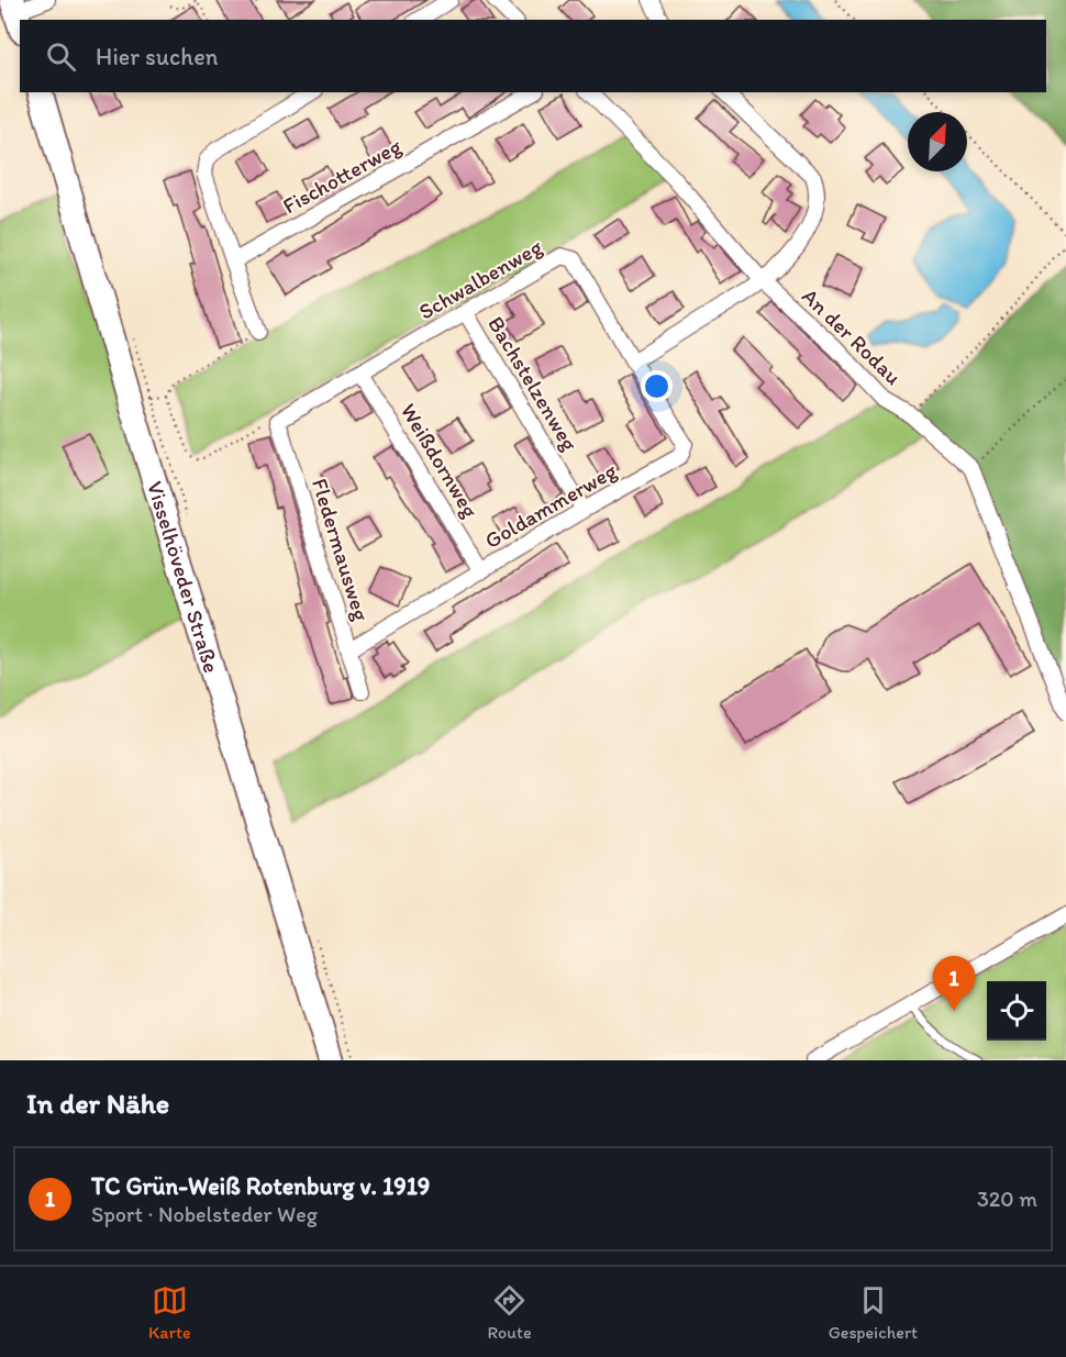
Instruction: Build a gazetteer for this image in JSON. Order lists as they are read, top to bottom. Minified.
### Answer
{"streets":{"main road":["Visselhöveder Straße"],"street":["Fischotterweg","Schwalbenweg","An der Rodau","Bachstelzenweg","Weißdornweg","Goldammerweg","Fledermausweg"]},"crossings":[["Schwalbenweg","Bachstelzenweg"],["Schwalbenweg","Weißdornweg"],["Schwalbenweg","Goldammerweg"],["Schwalbenweg","Fledermausweg"],["Bachstelzenweg","Goldammerweg"],["Weißdornweg","Goldammerweg"],["Goldammerweg","Fledermausweg"]],"north":"top right","page":{"search":"Hier suchen","pins":"1","heading":"In der Nähe","list":[{"mark":"1","name":"TC Grün-Weiß Rotenburg v. 1919","note":"Sport · Nobelsteder Weg","value":"320 m"}],"nav":["Karte","Route","Gespeichert"]}}
